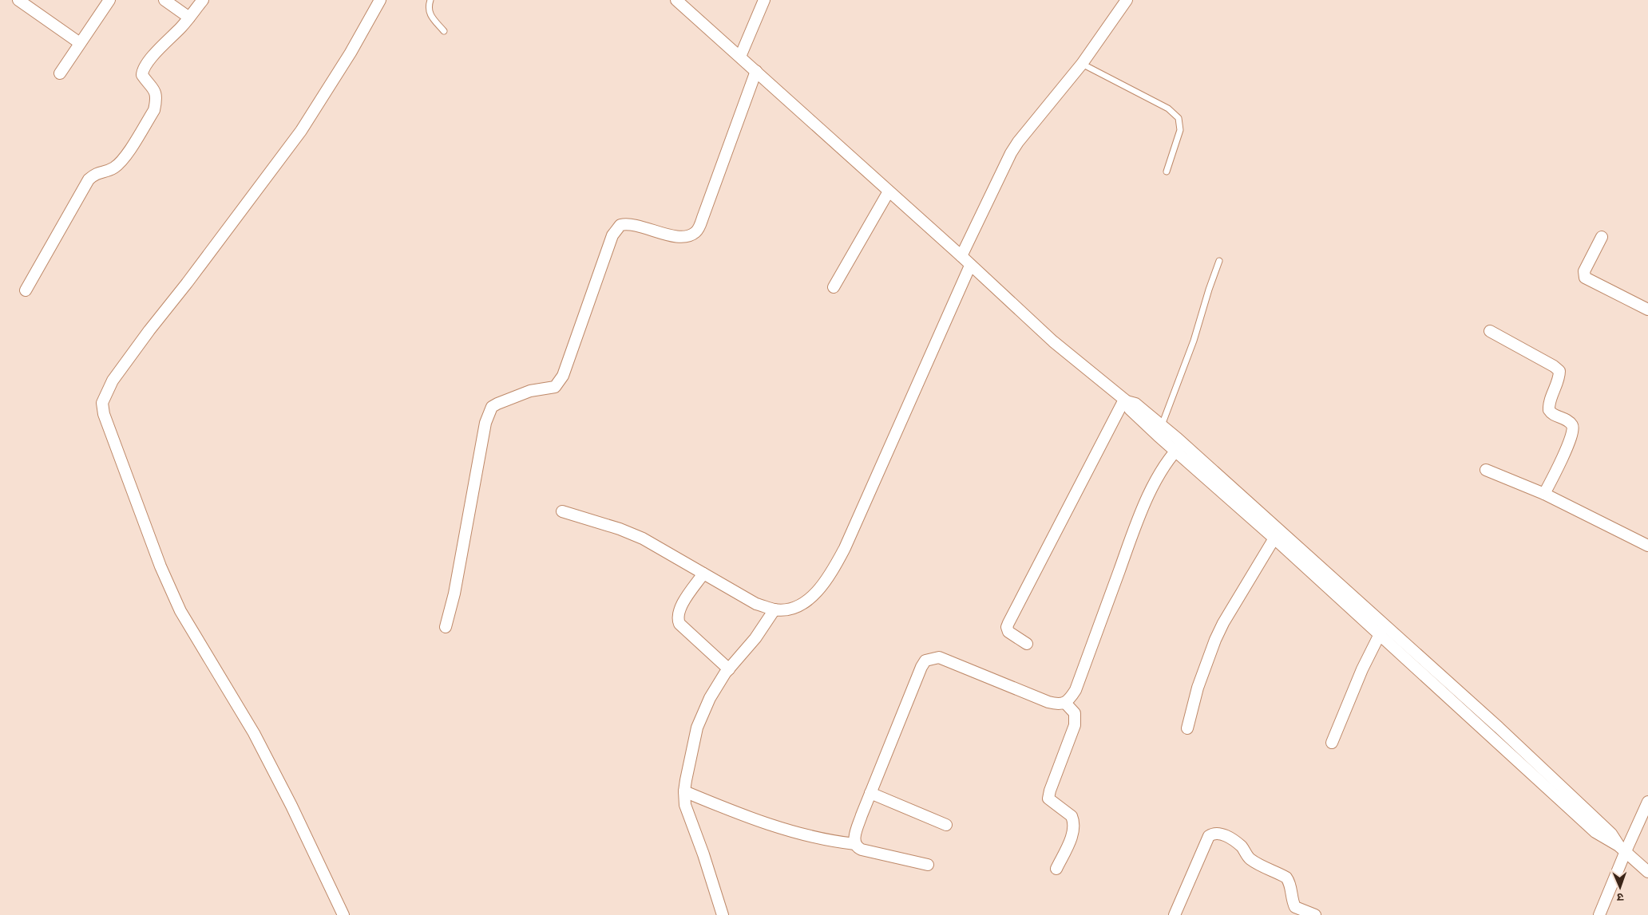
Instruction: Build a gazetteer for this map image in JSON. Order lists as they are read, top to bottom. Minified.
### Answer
{"north":"bottom"}
